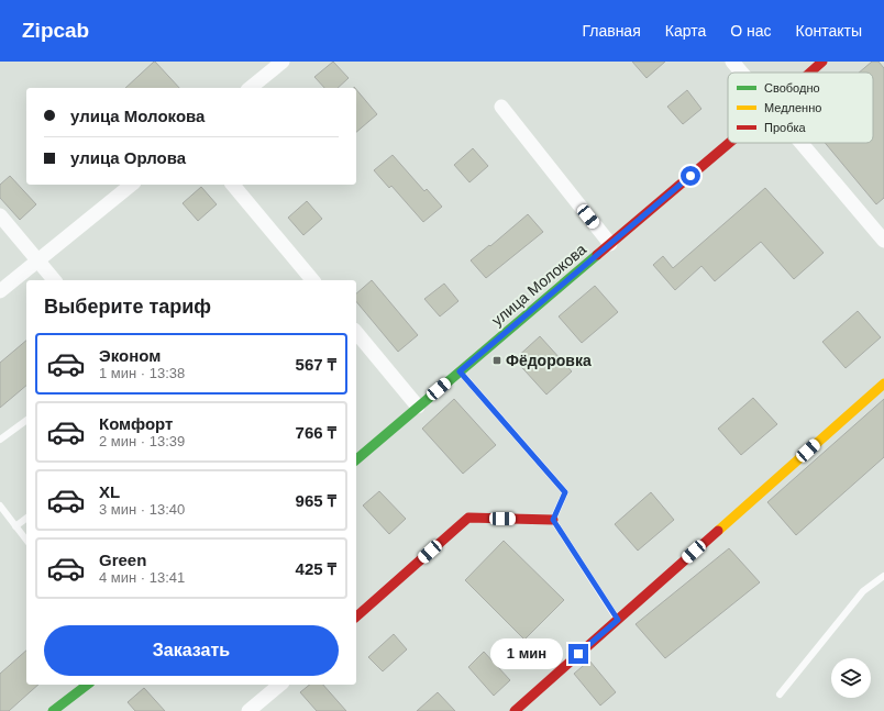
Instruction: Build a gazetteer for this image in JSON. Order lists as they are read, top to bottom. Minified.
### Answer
{"streets":{"street":["улица Молокова"]},"places":{"transit":["Фёдоровка"]},"legend":["Свободно","Медленно","Пробка"],"page":{"header":"Zipcab","nav":["Главная","Карта","О нас","Контакты"],"banner":["улица Молокова","улица Орлова"],"heading":"Выберите тариф","list":[{"name":"Эконом","note":"1 мин · 13:38","value":"567 ₸"},{"name":"Комфорт","note":"2 мин · 13:39","value":"766 ₸"},{"name":"XL","note":"3 мин · 13:40","value":"965 ₸"},{"name":"Green","note":"4 мин · 13:41","value":"425 ₸"}],"buttons":"Заказать","bubble":"1 мин"}}
